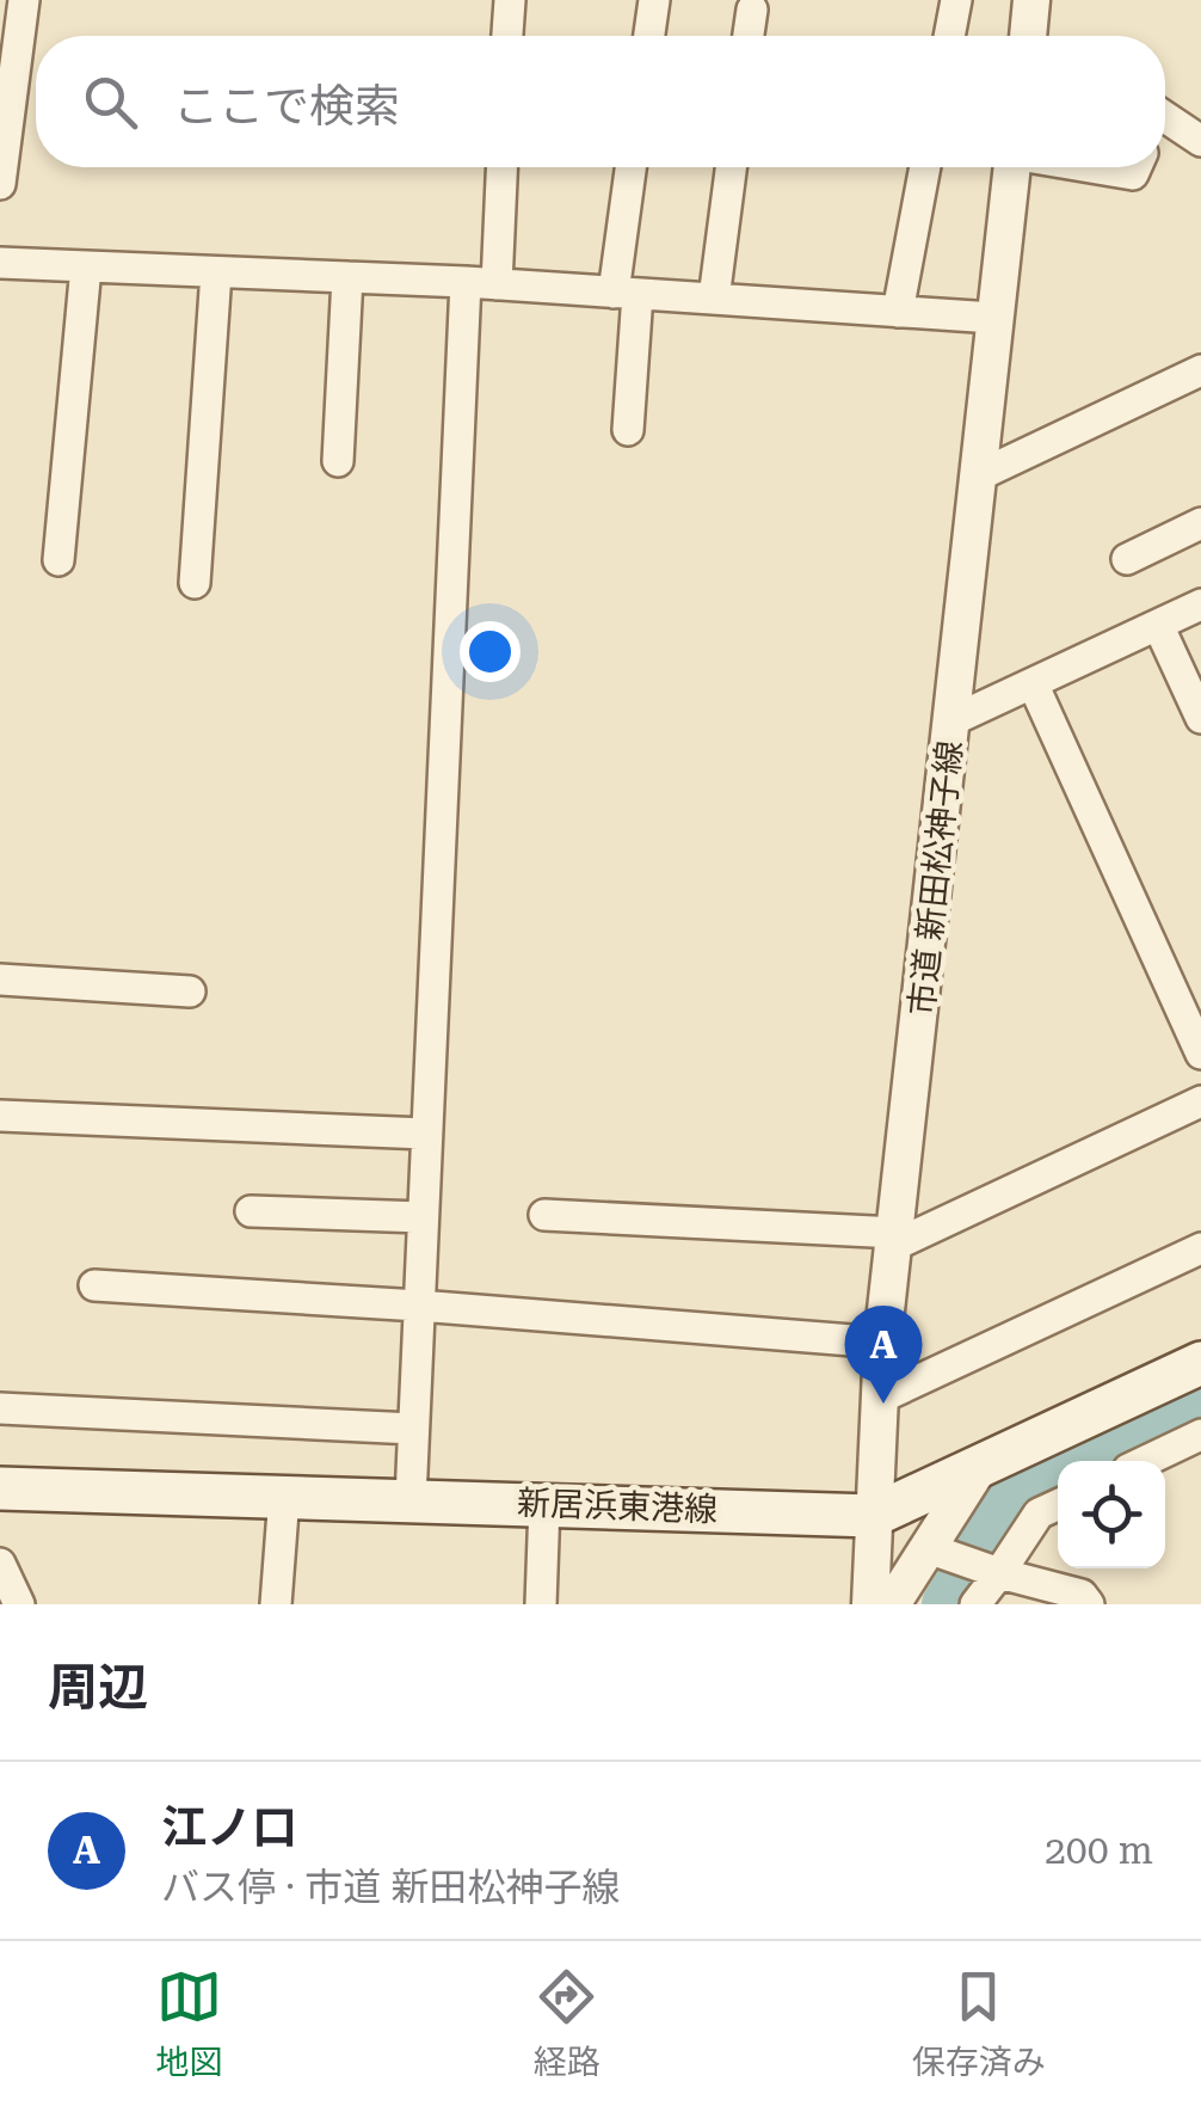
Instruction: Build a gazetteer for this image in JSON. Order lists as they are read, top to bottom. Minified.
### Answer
{"streets":{"main road":["新居浜東港線"],"street":["市道 新田松神子線"]},"crossings":[["市道 新田松神子線","新居浜東港線"]],"page":{"search":"ここで検索","pins":"A","heading":"周辺","list":[{"mark":"A","name":"江ノ口","note":"バス停 · 市道 新田松神子線","value":"200 m"}],"nav":["地図","経路","保存済み"]}}
